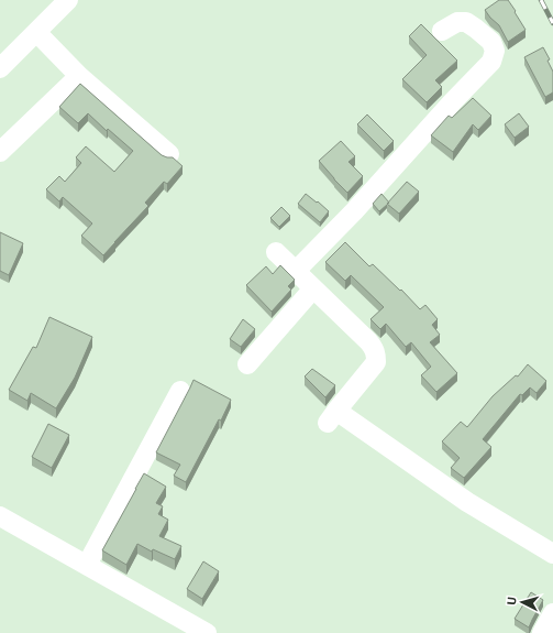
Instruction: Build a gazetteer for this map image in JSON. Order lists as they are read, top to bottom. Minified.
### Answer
{"north":"left"}
